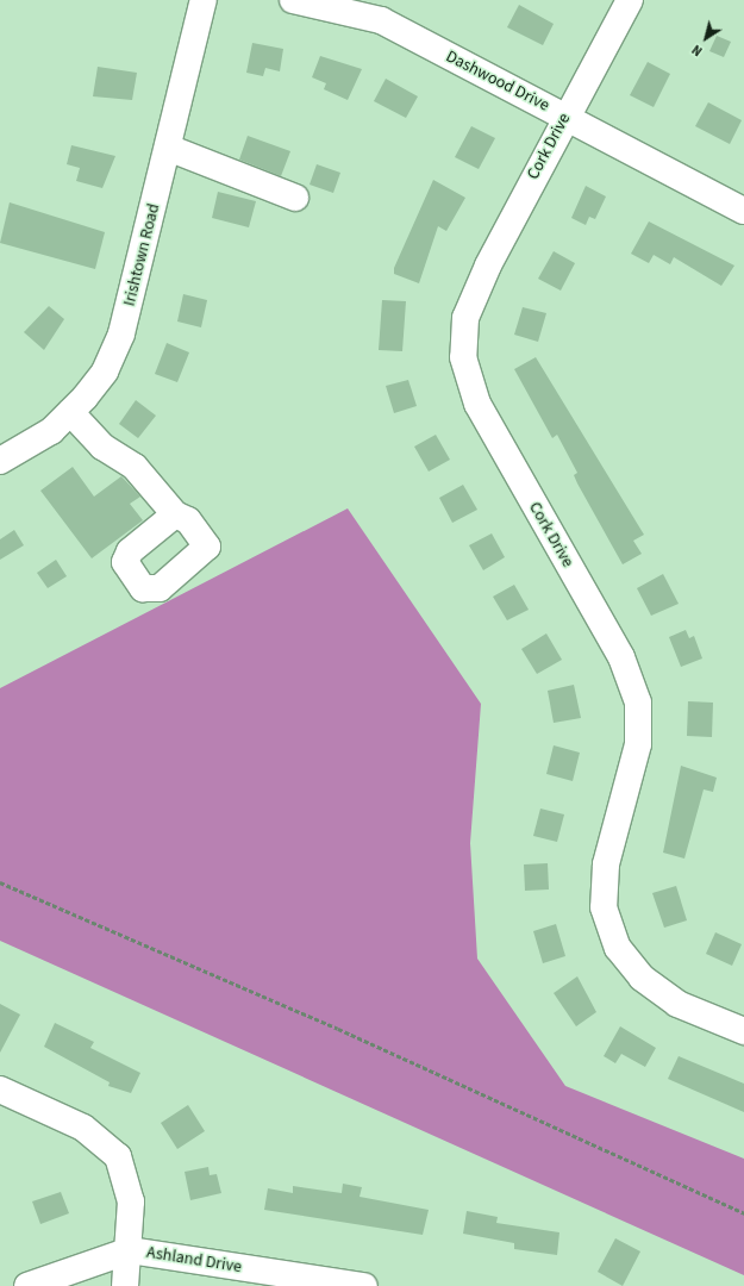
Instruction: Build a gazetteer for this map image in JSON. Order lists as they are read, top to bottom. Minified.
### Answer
{"streets":{"street":["Dashwood Drive","Cork Drive","Irishtown Road","Ashland Drive"]},"crossings":[["Dashwood Drive","Cork Drive"]],"north":"bottom left"}
